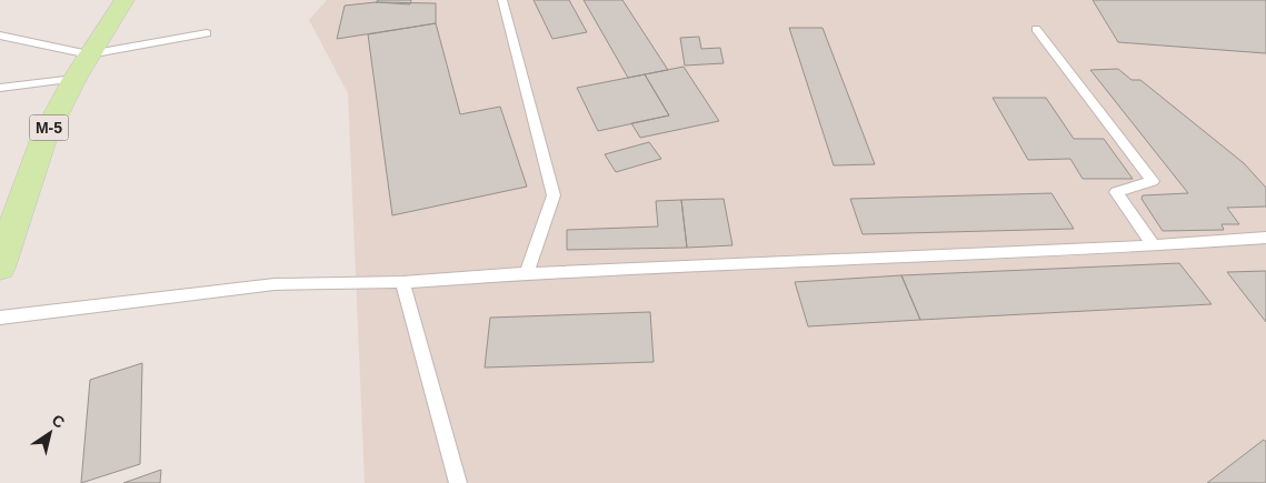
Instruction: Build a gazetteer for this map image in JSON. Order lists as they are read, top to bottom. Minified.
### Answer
{"streets":{"highway":["М-5"]},"north":"top right"}
